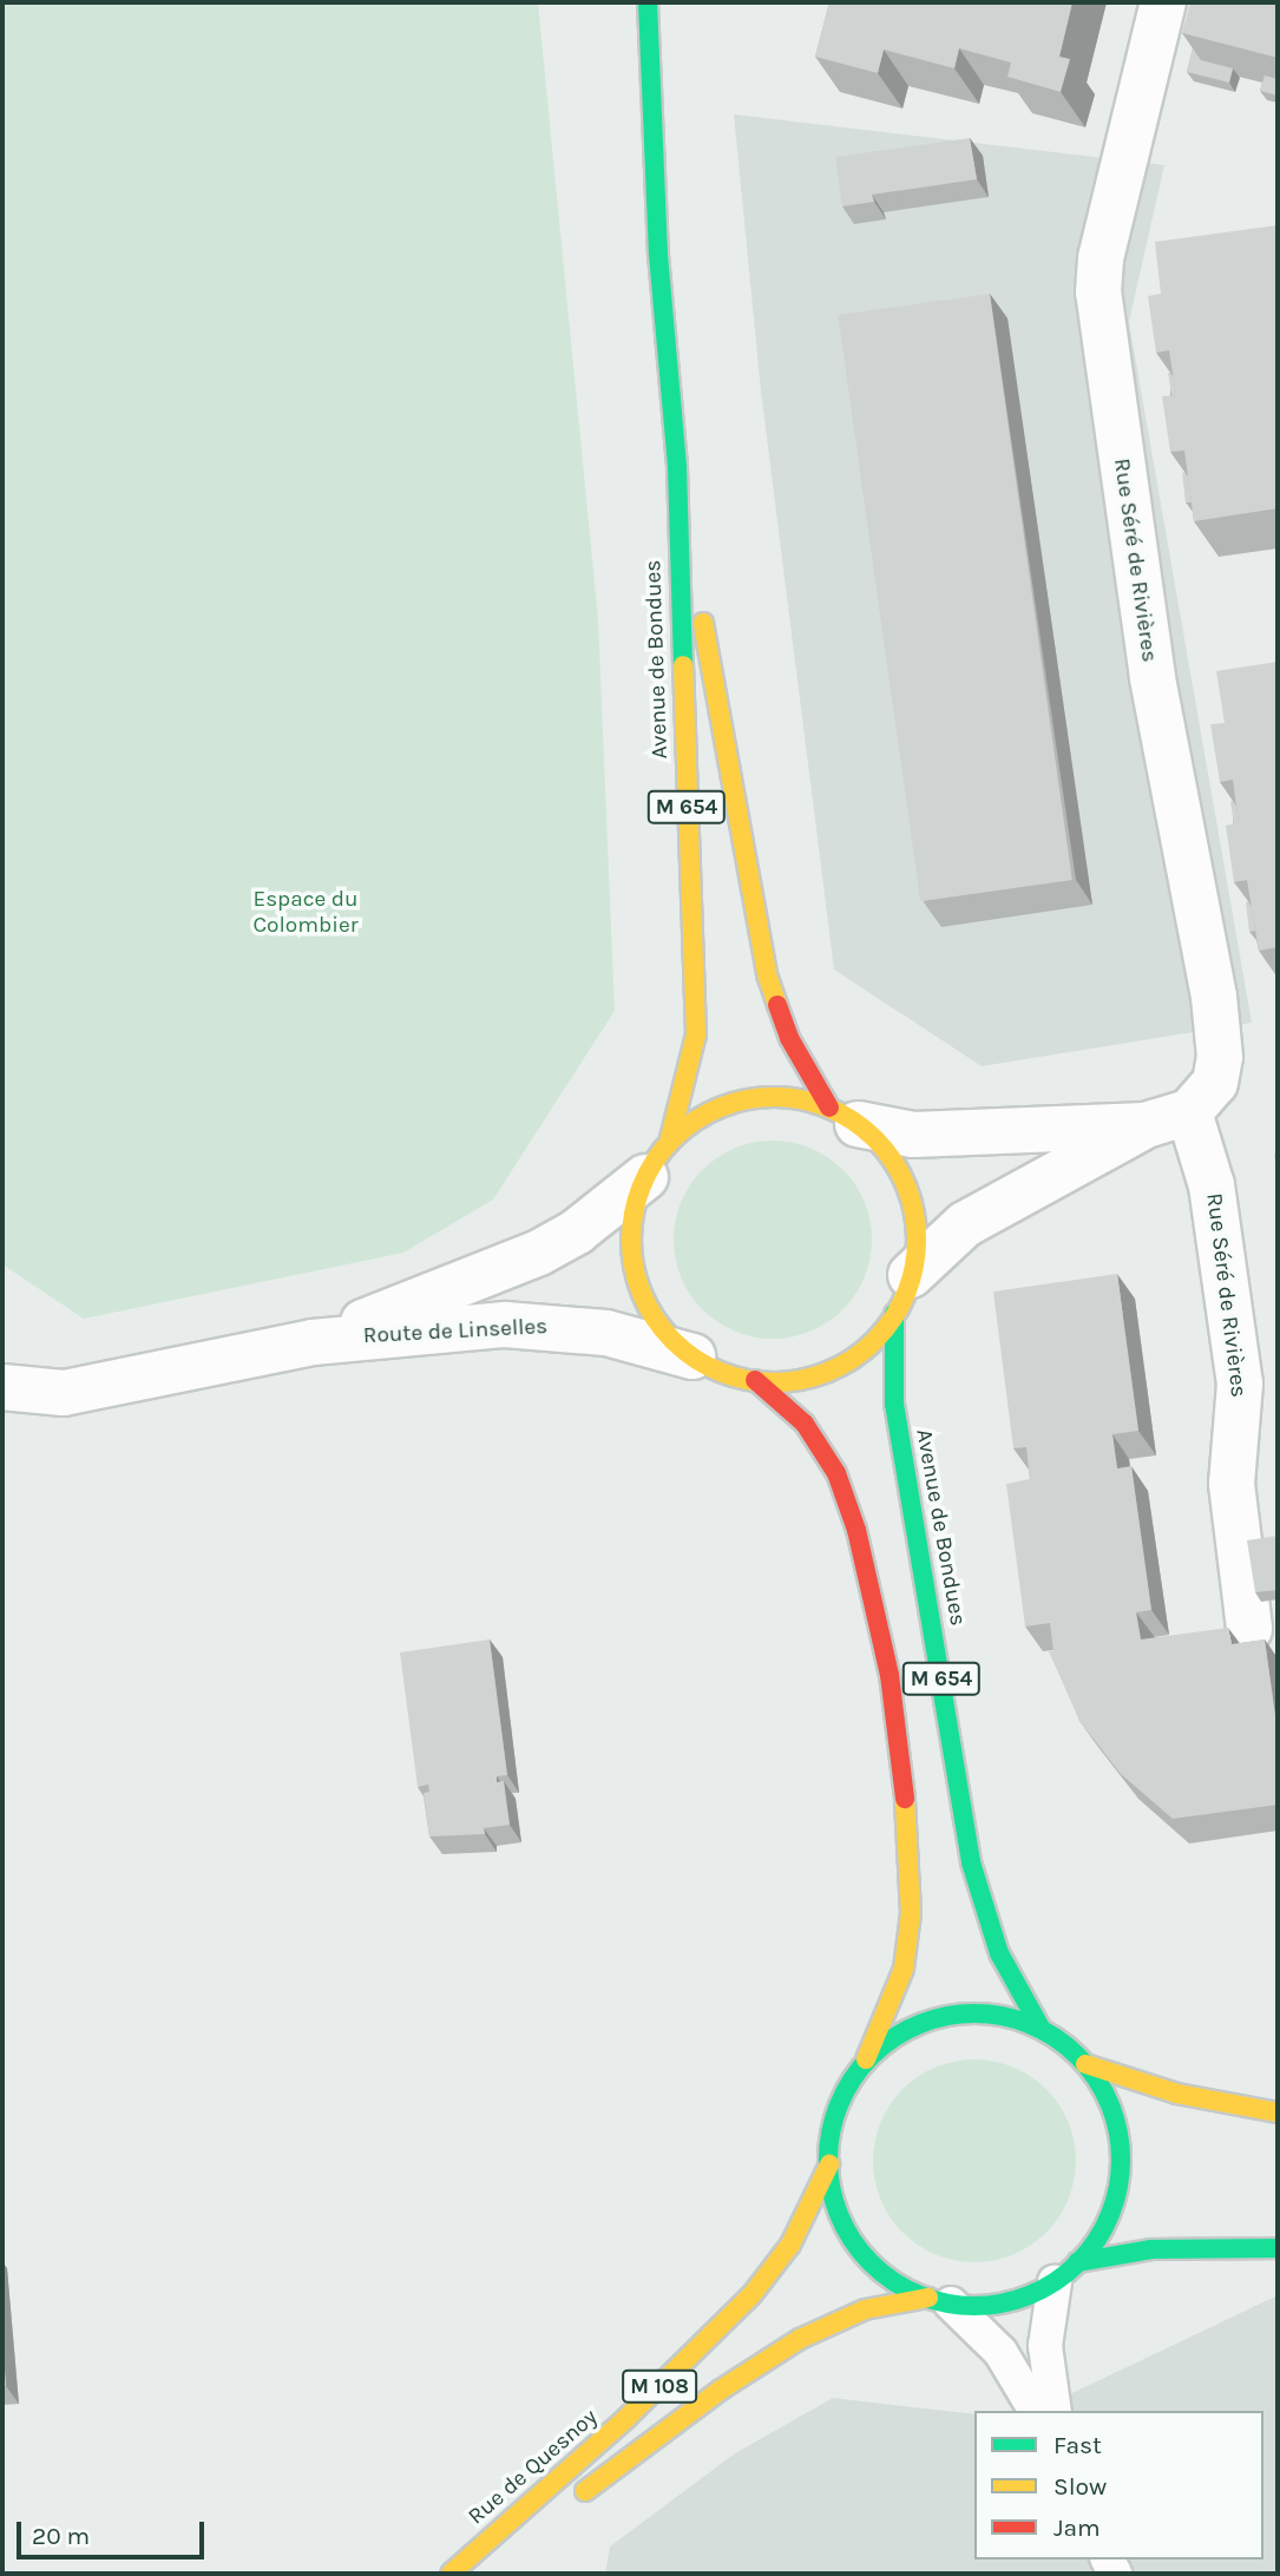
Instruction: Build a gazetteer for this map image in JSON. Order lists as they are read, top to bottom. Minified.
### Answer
{"streets":{"main road":["Avenue de Bondues","M 654","M 108","Rue de Quesnoy"],"street":["Rue Séré de Rivières","Route de Linselles"]},"crossings":[["Avenue de Bondues","M 654"],["Avenue de Bondues","Route de Linselles"],["Avenue de Bondues","M 108"],["Avenue de Bondues","Rue de Quesnoy"],["M 654","Route de Linselles"],["M 654","M 108"],["M 654","Rue de Quesnoy"],["M 108","Rue de Quesnoy"]],"parks":["Espace du Colombier"],"legend":["Fast","Slow","Jam"],"scale_bar":"20 m"}
